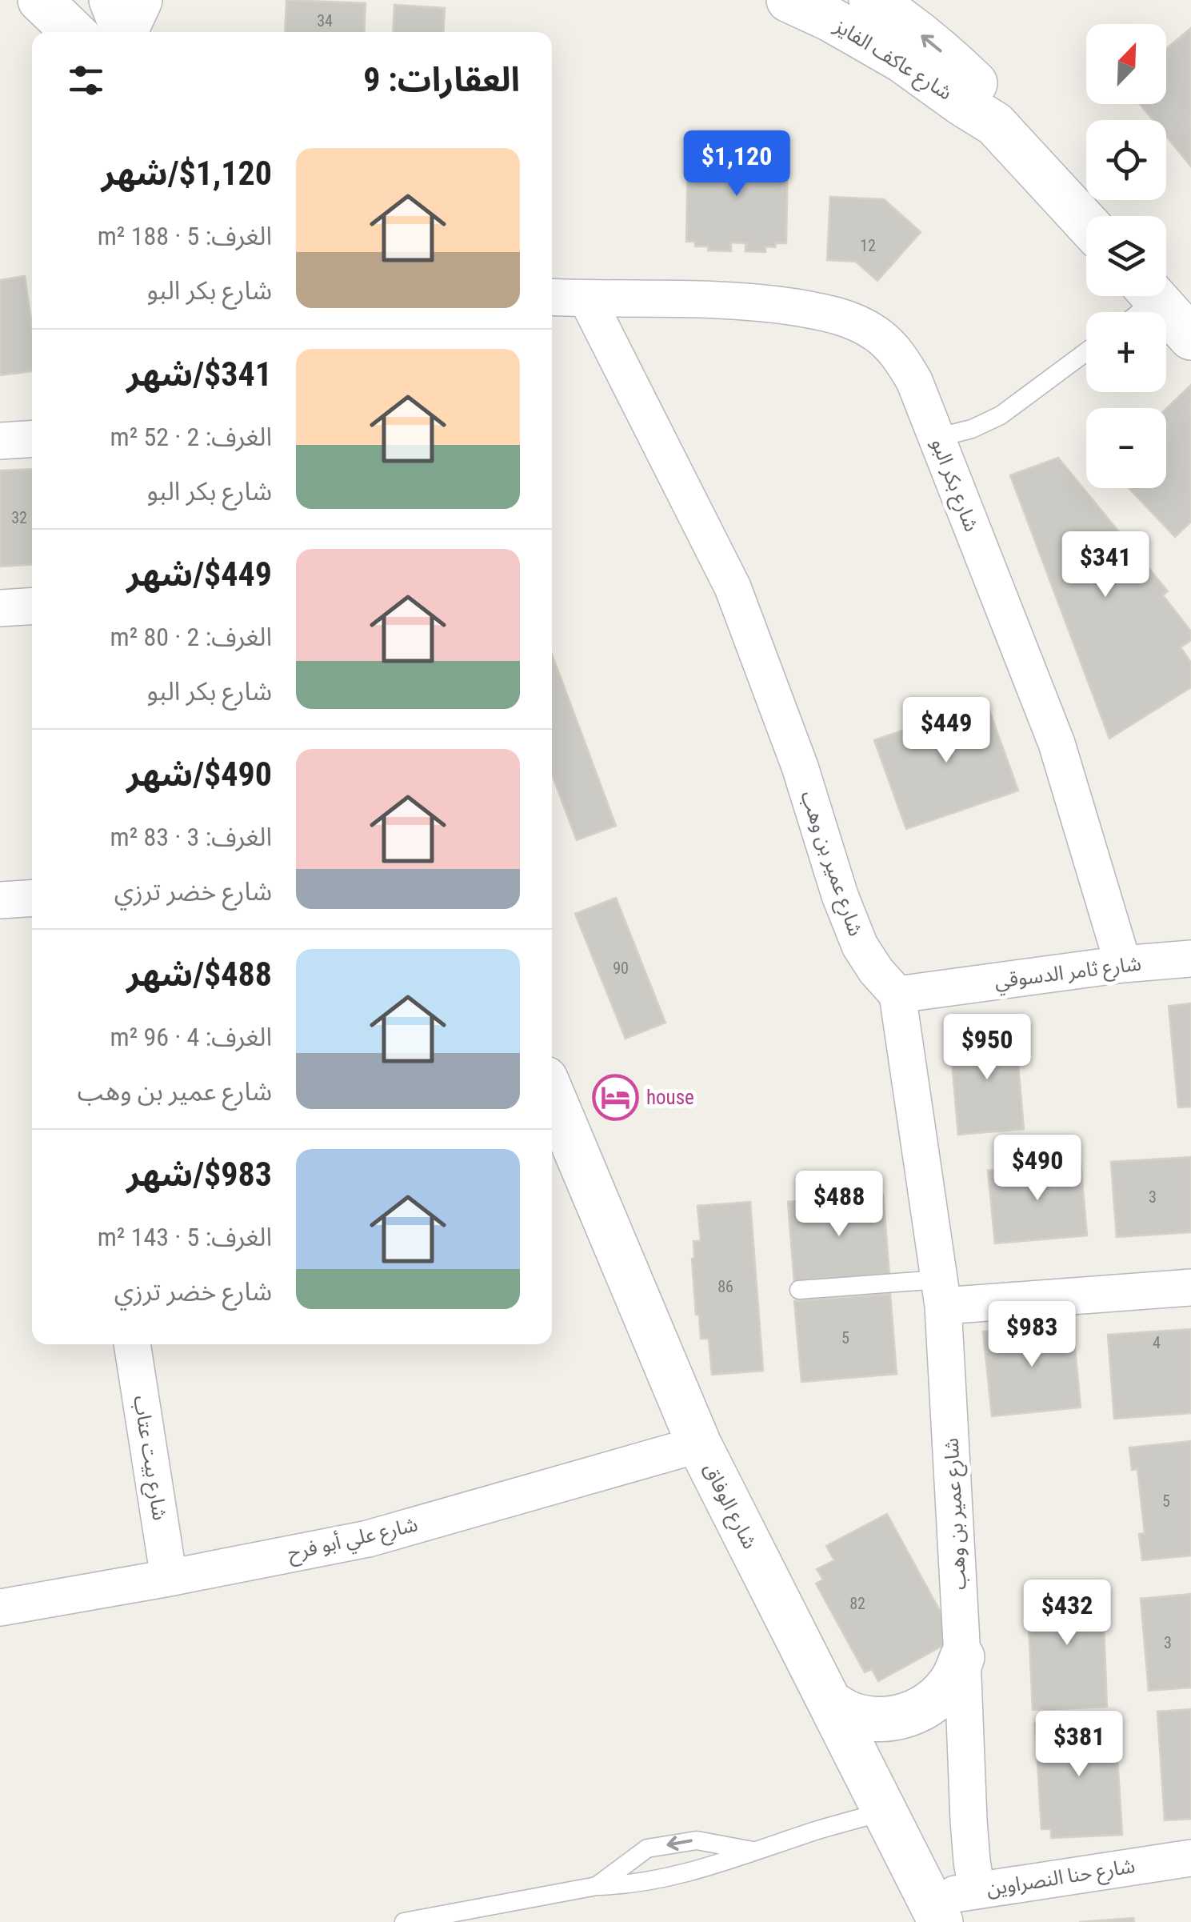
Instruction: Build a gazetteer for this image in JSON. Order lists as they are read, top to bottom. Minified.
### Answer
{"streets":{"street":["شارع عاكف الفايز","شارع بكر البو","شارع عمير بن وهب","شارع ثامر الدسوقي","شارع بيت عتاب","شارع الوفاق","شارع علي أبو فرح","شارع حنا النصراوين"]},"crossings":[["شارع بكر البو","شارع عمير بن وهب"],["شارع بكر البو","شارع ثامر الدسوقي"],["شارع عمير بن وهب","شارع ثامر الدسوقي"],["شارع عمير بن وهب","شارع حنا النصراوين"],["شارع بيت عتاب","شارع علي أبو فرح"],["شارع الوفاق","شارع علي أبو فرح"],["شارع الوفاق","شارع حنا النصراوين"]],"places":{"hotel":["house"]},"house_numbers":["34","12","32","90","3","86","5","4","5","82","3"],"north":"top right","page":{"map_buttons":["+","−"],"heading":"العقارات: 9","list":[{"name":"$1,120/شهر","note":"الغرف: 5 · 188 m² · شارع بكر البو"},{"name":"$341/شهر","note":"الغرف: 2 · 52 m² · شارع بكر البو"},{"name":"$449/شهر","note":"الغرف: 2 · 80 m² · شارع بكر البو"},{"name":"$490/شهر","note":"الغرف: 3 · 83 m² · شارع خضر ترزي"},{"name":"$488/شهر","note":"الغرف: 4 · 96 m² · شارع عمير بن وهب"},{"name":"$983/شهر","note":"الغرف: 5 · 143 m² · شارع خضر ترزي"}],"price":["$1,120","$341","$449","$950","$490","$488","$983","$432","$381"]}}
